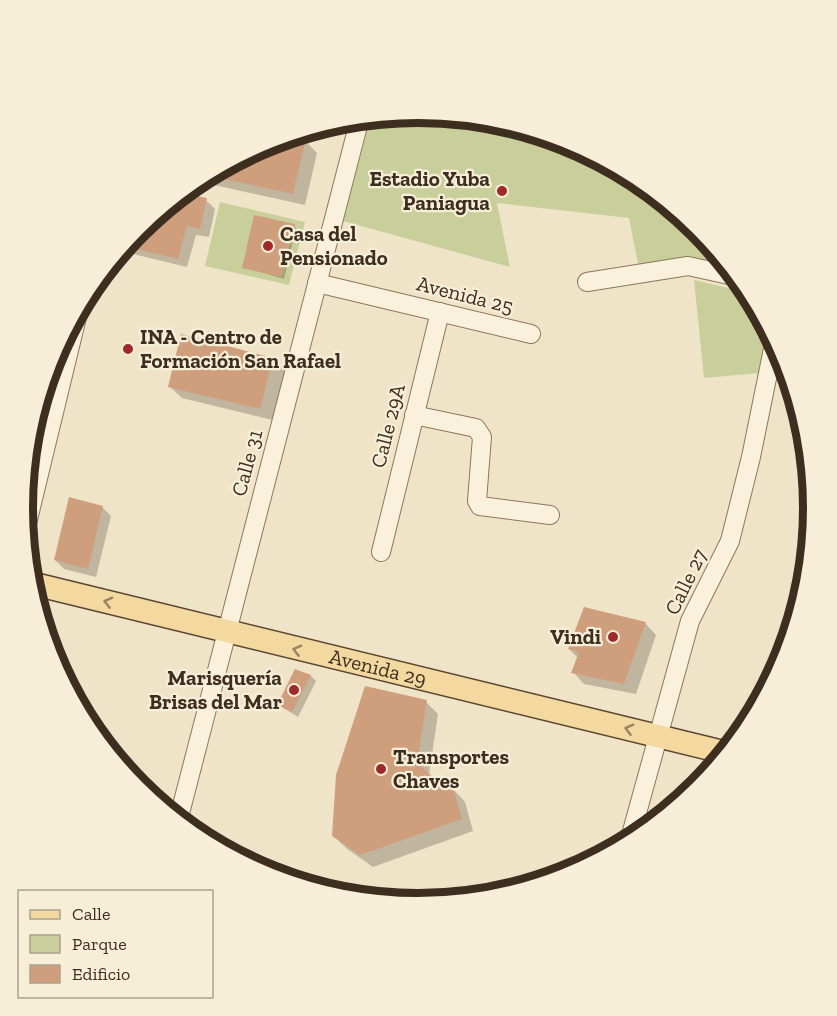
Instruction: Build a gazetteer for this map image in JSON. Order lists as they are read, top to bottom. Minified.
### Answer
{"streets":{"main road":["Avenida 29"],"street":["Avenida 25","Calle 29A","Calle 31","Calle 27"]},"crossings":[["Avenida 25","Calle 29A"],["Avenida 25","Calle 31"],["Calle 31","Avenida 29"],["Calle 27","Avenida 29"]],"one_way":["Avenida 29"],"places":["Estadio Yuba Paniagua","Casa del Pensionado","INA - Centro de Formación San Rafael","Vindi","Marisquería Brisas del Mar","Transportes Chaves"],"legend":["Calle","Parque","Edificio"]}
